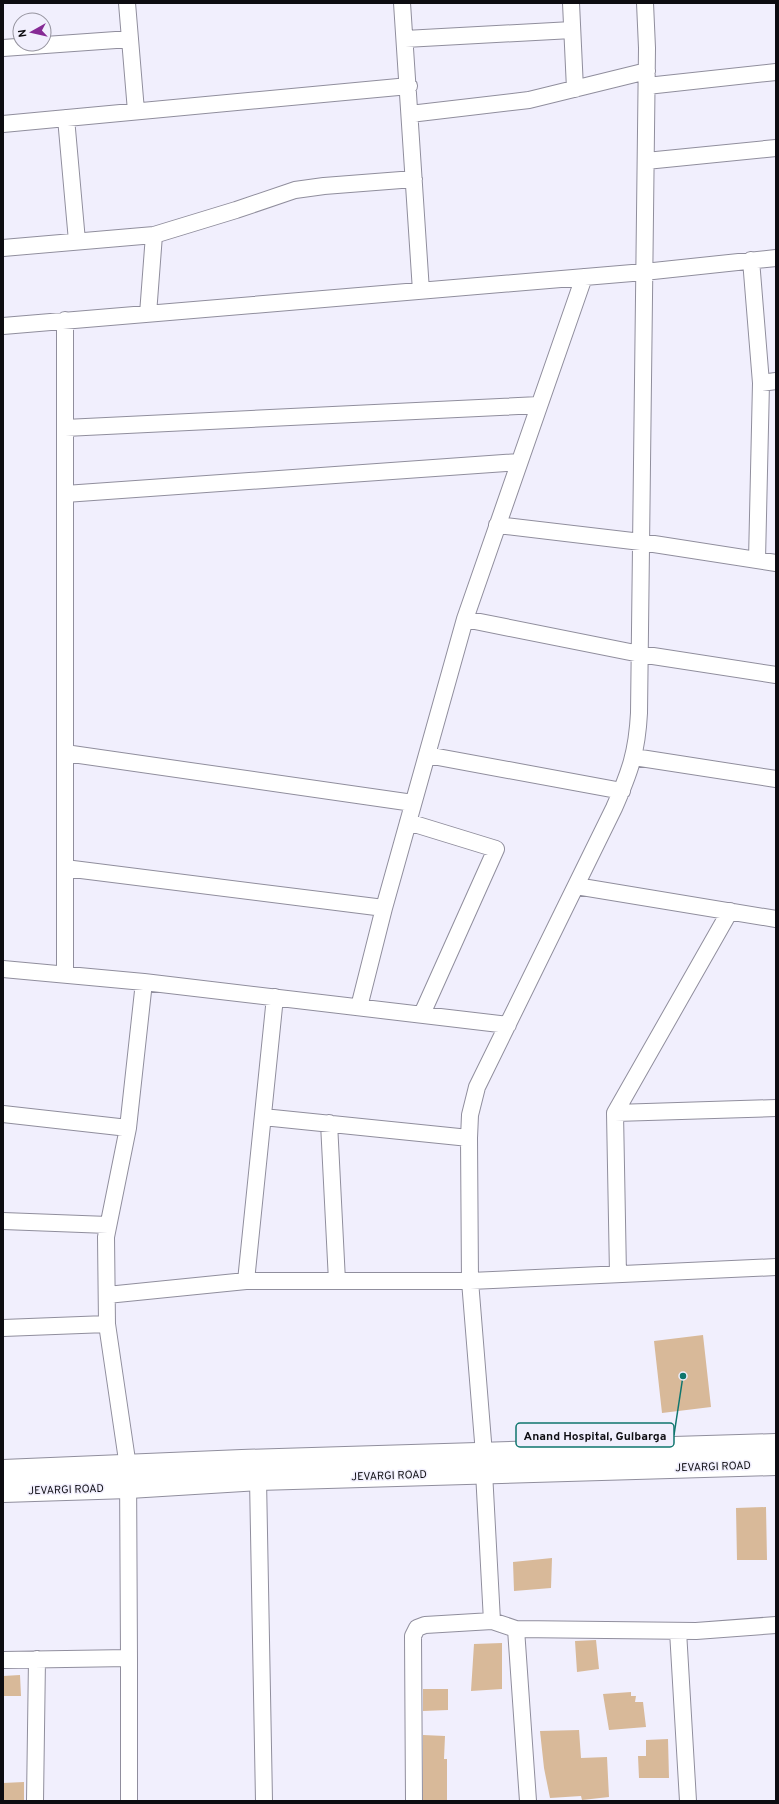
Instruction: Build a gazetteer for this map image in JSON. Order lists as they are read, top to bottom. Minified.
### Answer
{"streets":{"main road":["JEVARGI ROAD"]},"places":["Anand Hospital, Gulbarga"],"north":"left"}
